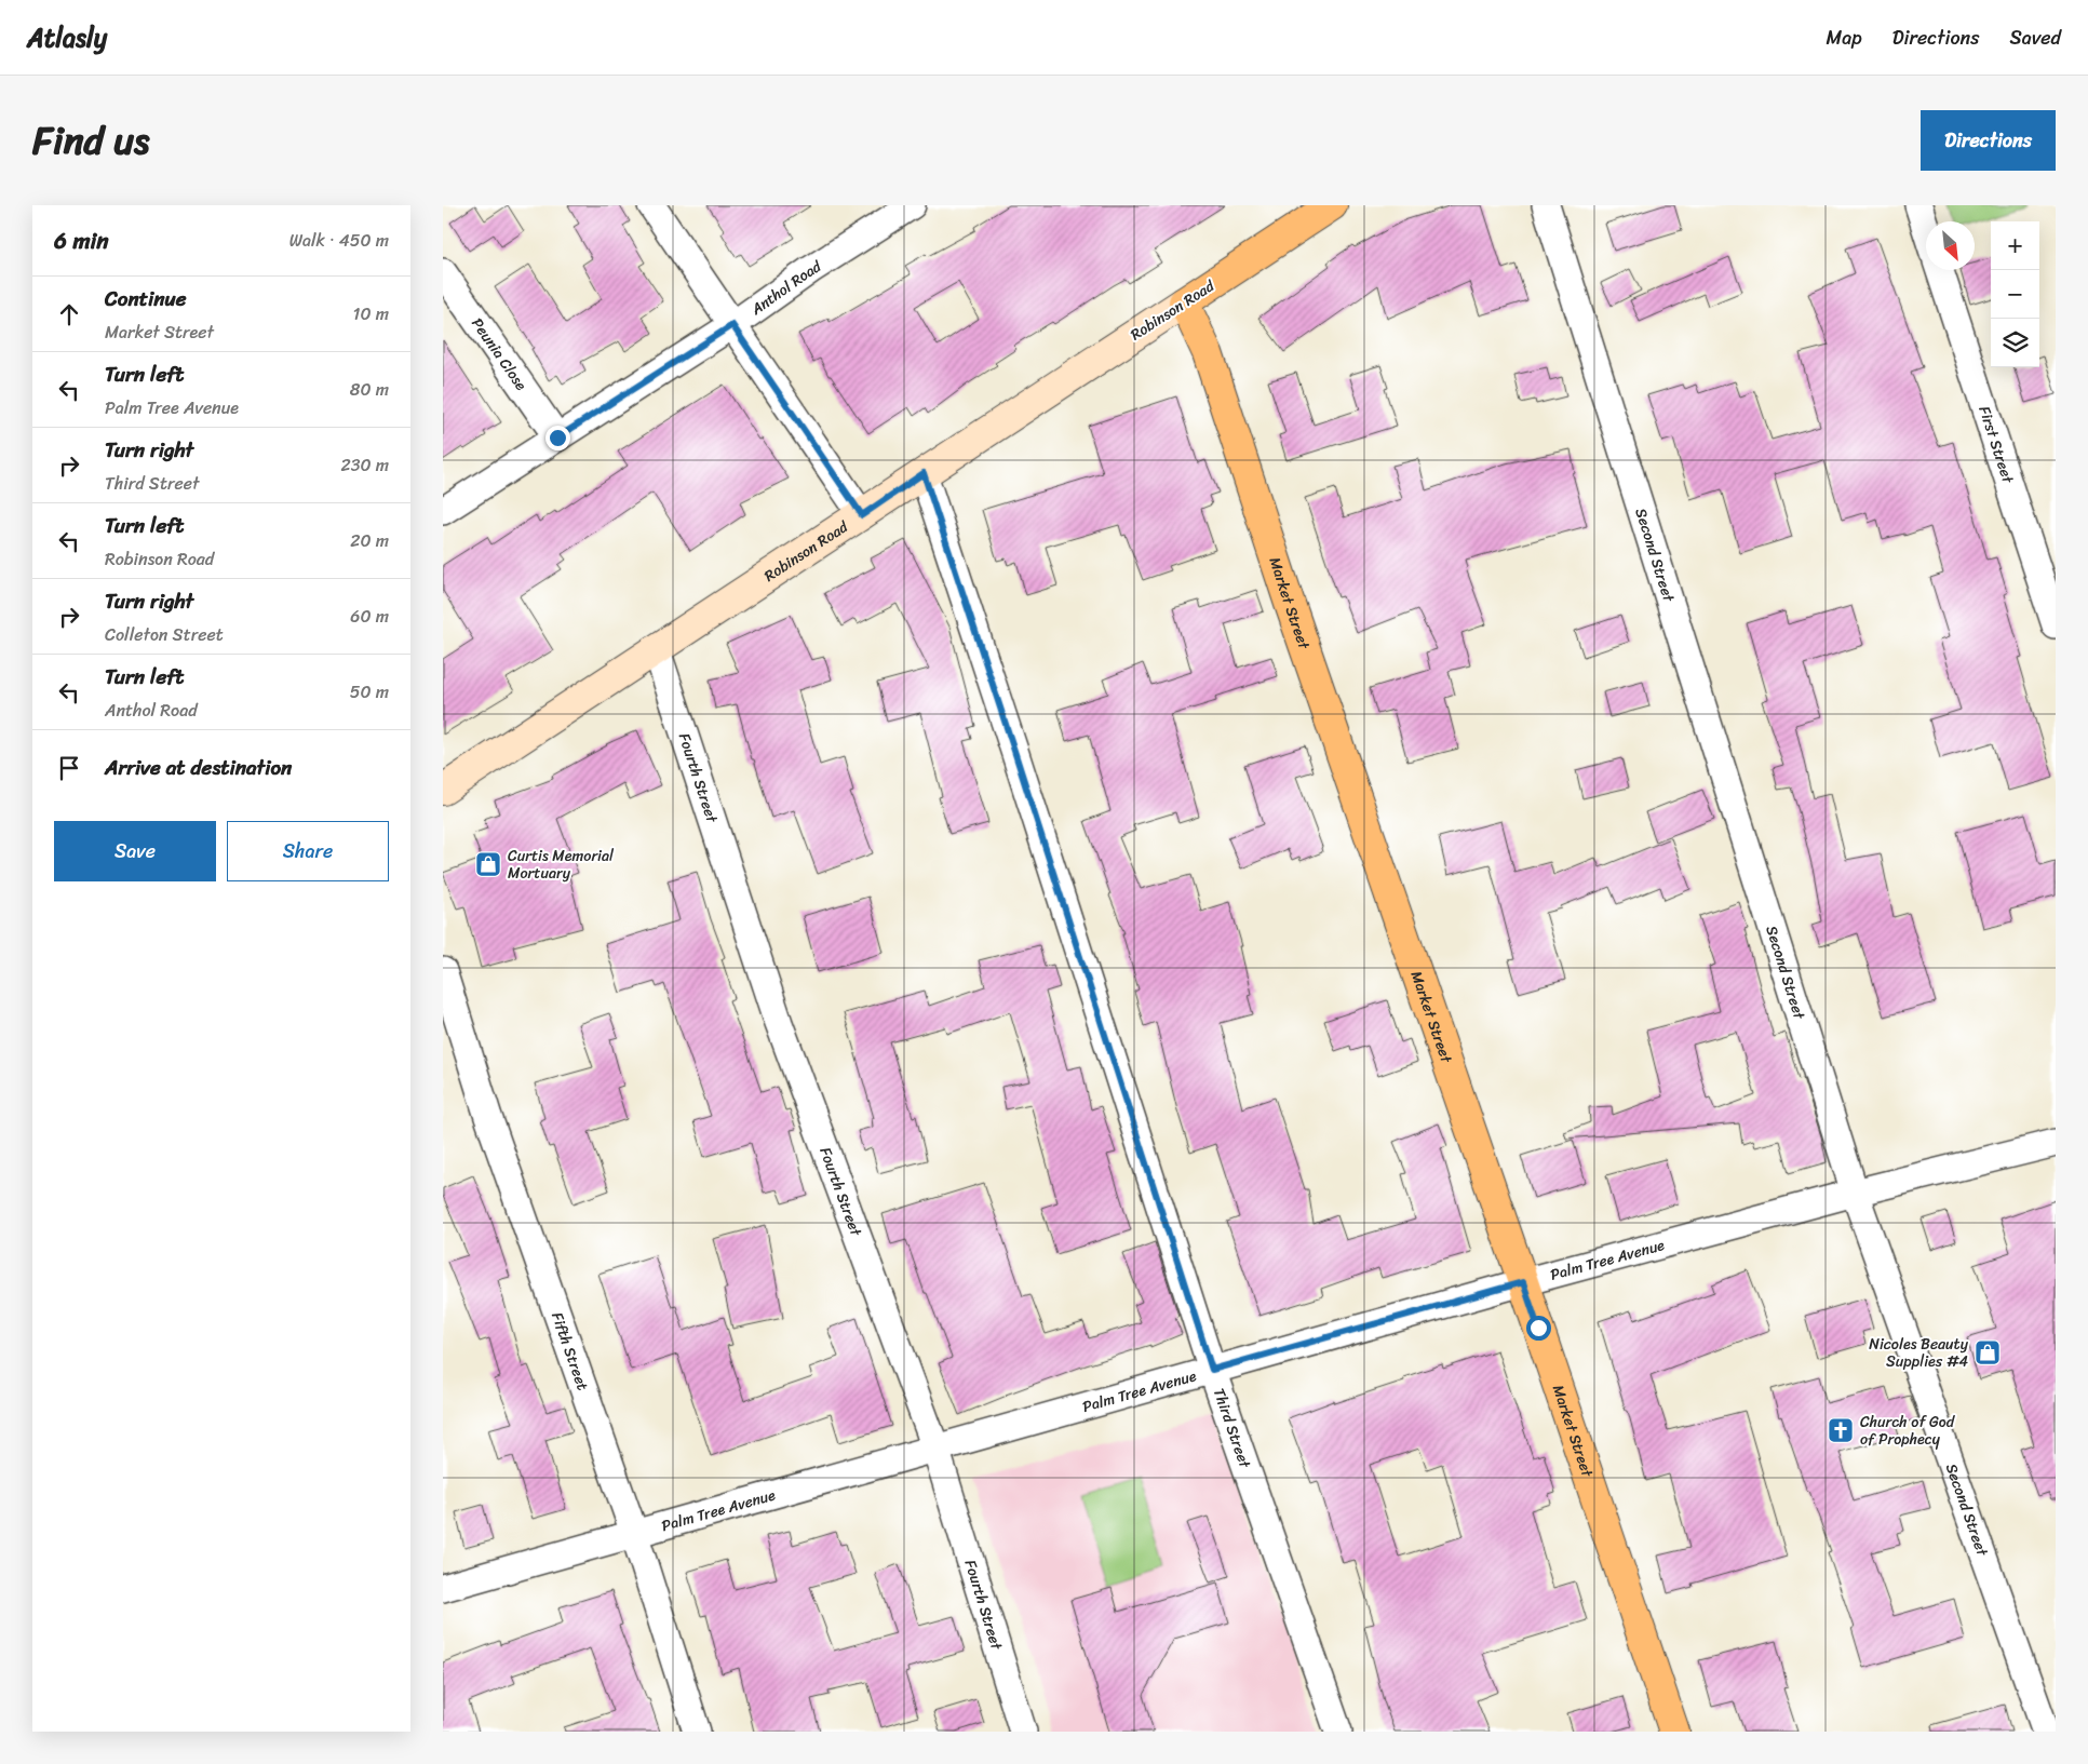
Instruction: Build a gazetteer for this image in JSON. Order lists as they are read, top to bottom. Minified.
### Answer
{"streets":{"main road":["Robinson Road","Market Street"],"street":["Anthol Road","Peunia Close","First Street","Second Street","Fourth Street","Palm Tree Avenue","Fifth Street","Third Street"]},"crossings":[["Anthol Road","Peunia Close"],["Robinson Road","Market Street"],["Robinson Road","Fourth Street"],["Robinson Road","Third Street"],["Second Street","Palm Tree Avenue"],["Market Street","Palm Tree Avenue"],["Fourth Street","Palm Tree Avenue"],["Palm Tree Avenue","Fifth Street"],["Palm Tree Avenue","Third Street"]],"places":{"shop":["Curtis Memorial Mortuary","Nicoles Beauty Supplies #4"],"church":["Church of God of Prophecy"]},"north":"bottom right","page":{"header":"Atlasly","nav":["Map","Directions","Saved"],"title":"Find us","buttons":["Directions",["Save","Share"]],"heading":["6 min","Walk · 450 m"],"map_buttons":["+","−"],"list":[["Continue","Market Street","10 m"],["Turn left","Palm Tree Avenue","80 m"],["Turn right","Third Street","230 m"],["Turn left","Robinson Road","20 m"],["Turn right","Colleton Street","60 m"],["Turn left","Anthol Road","50 m"],"Arrive at destination"]}}
